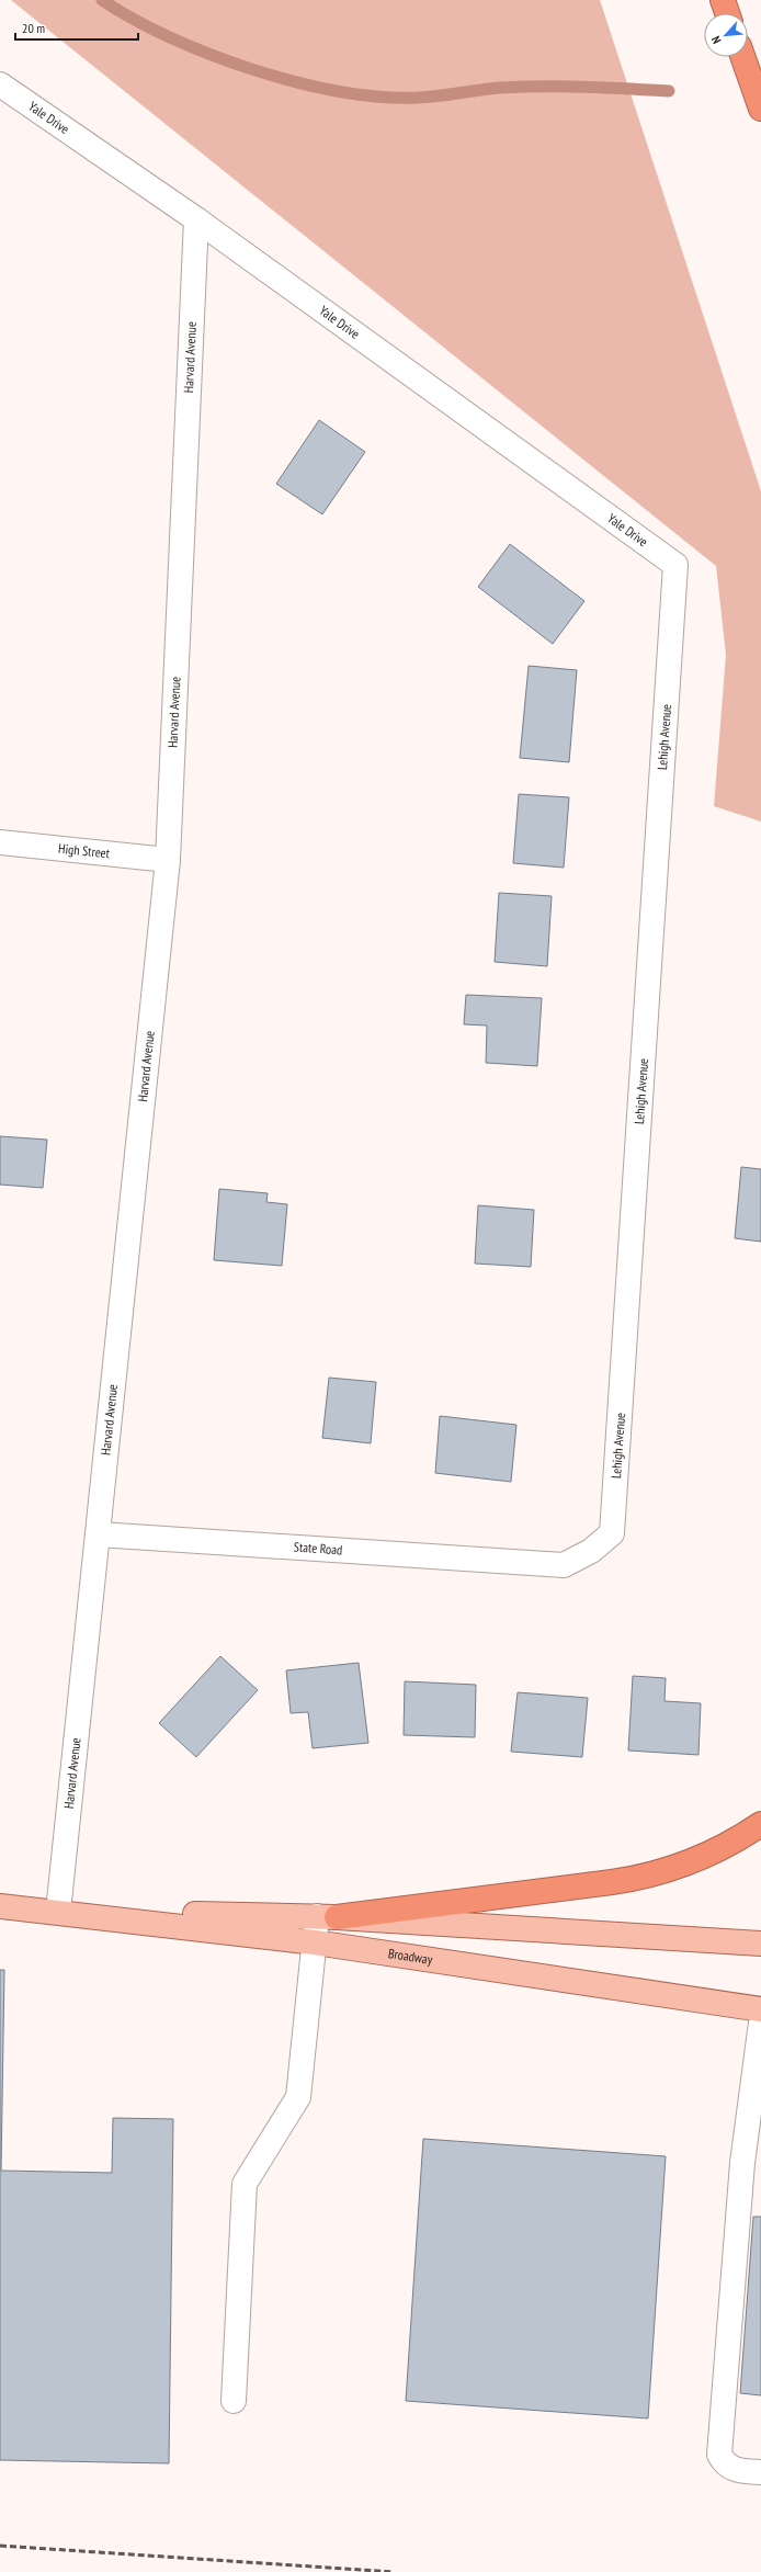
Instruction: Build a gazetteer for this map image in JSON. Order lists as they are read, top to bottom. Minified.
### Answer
{"streets":{"main road":["Broadway"],"street":["Yale Drive","Harvard Avenue","Lehigh Avenue","High Street","State Road"]},"crossings":[["Yale Drive","Harvard Avenue"],["Yale Drive","Lehigh Avenue"],["Harvard Avenue","High Street"],["Harvard Avenue","State Road"],["Harvard Avenue","Broadway"],["Lehigh Avenue","State Road"]],"scale_bar":"20 m","north":"bottom left"}
